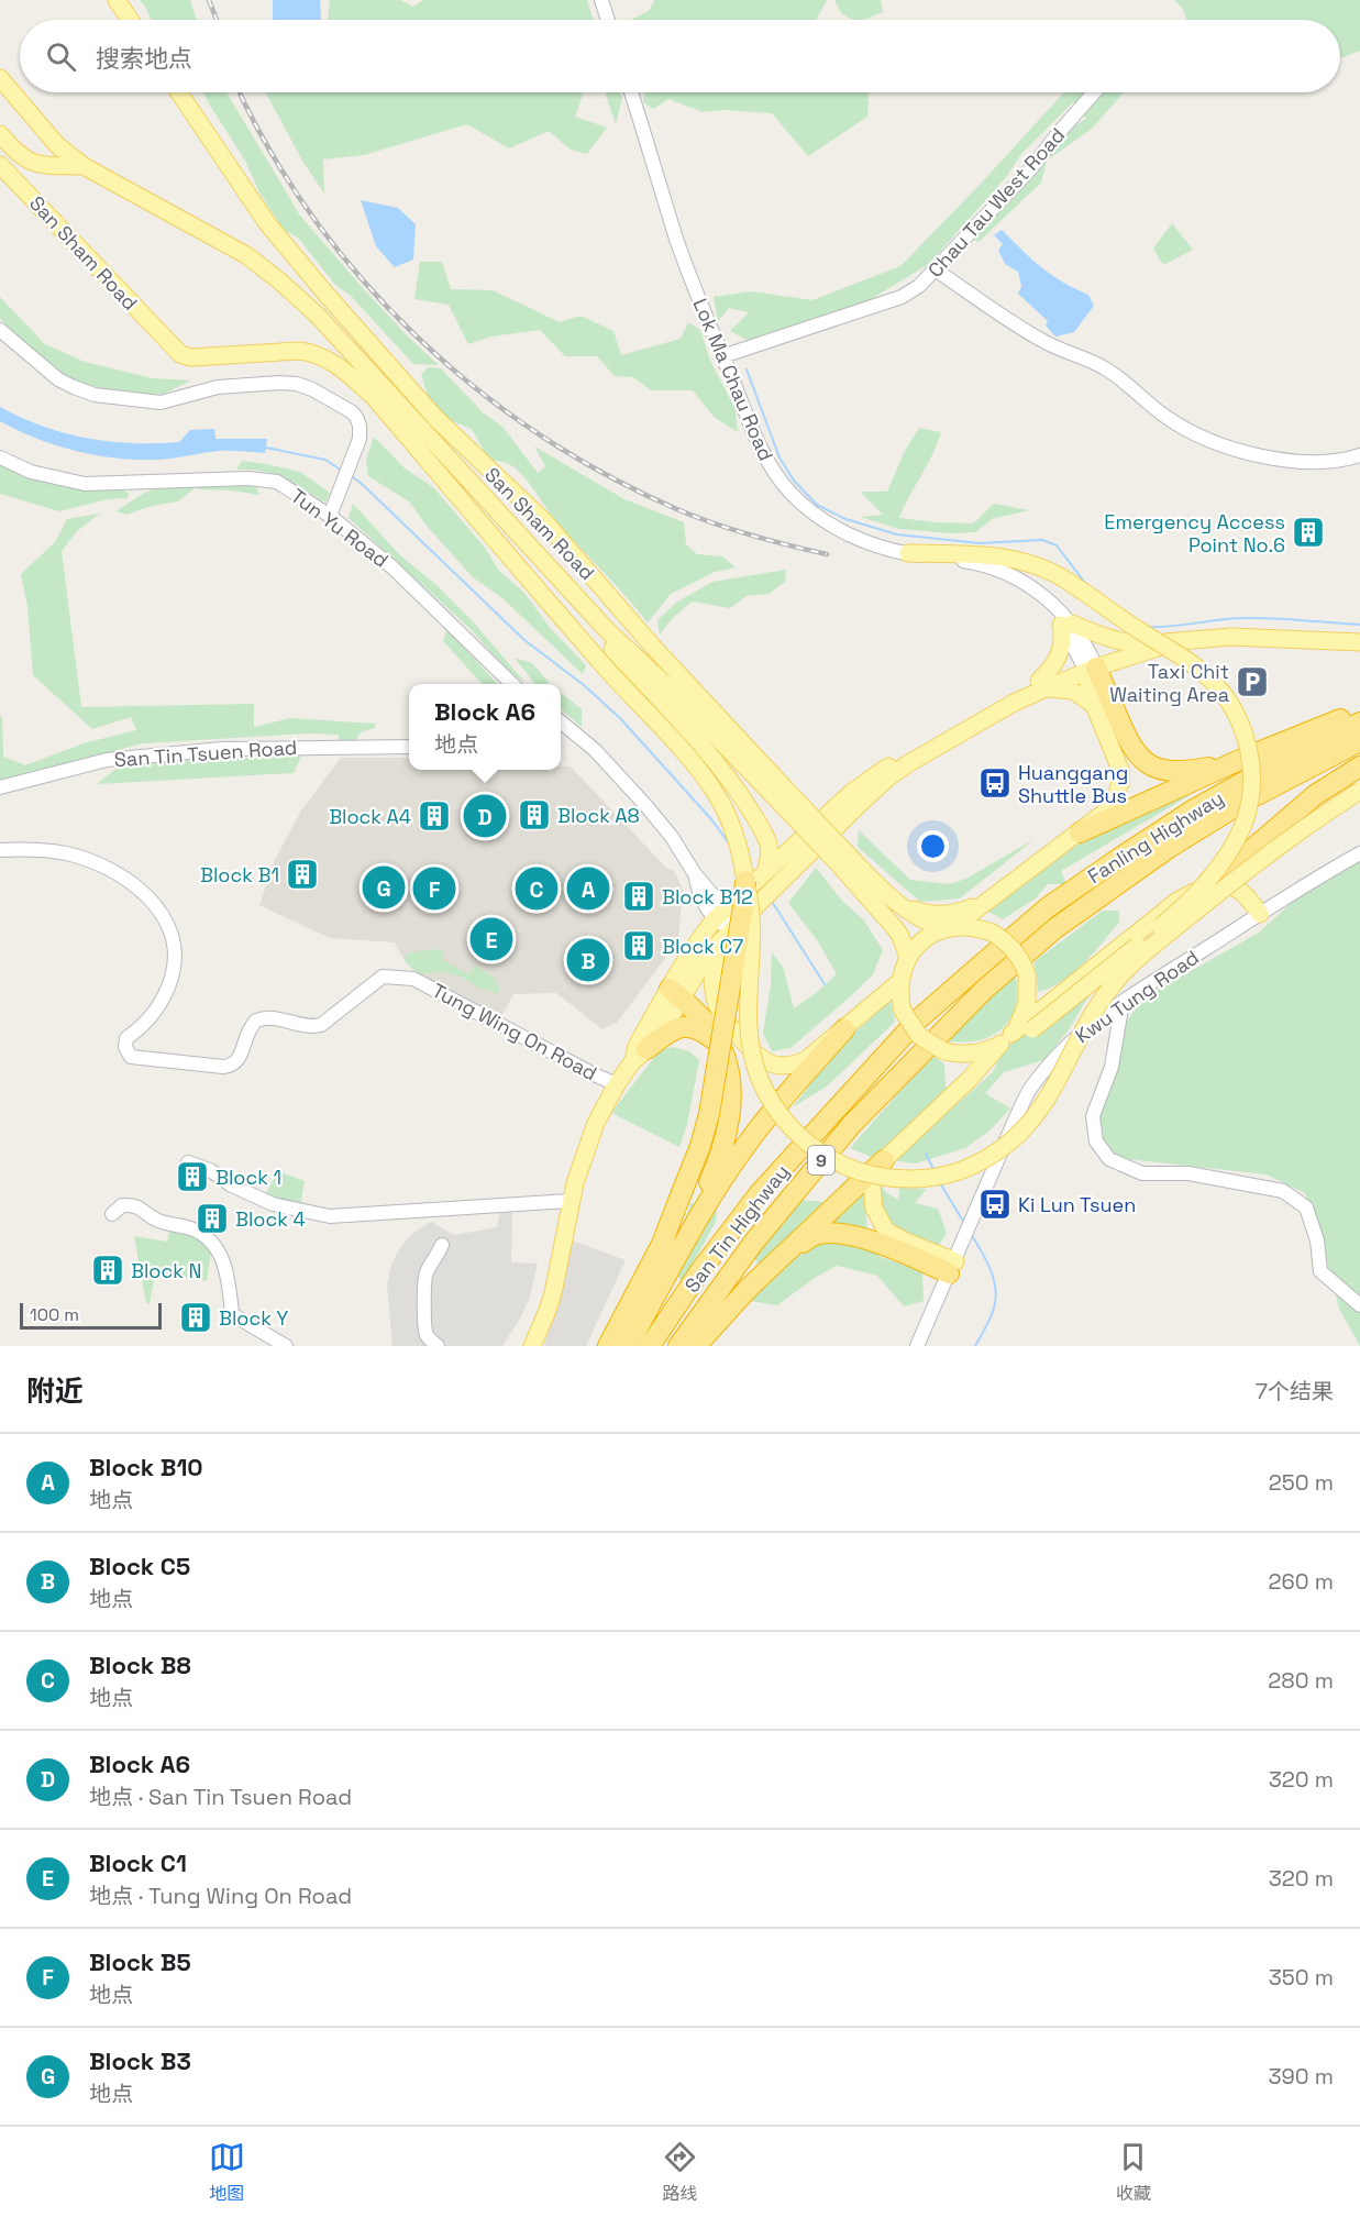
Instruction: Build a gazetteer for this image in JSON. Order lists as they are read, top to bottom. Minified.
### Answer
{"streets":{"highway":["Fanling Highway","9","San Tin Highway"],"main road":["San Sham Road"],"street":["Chau Tau West Road","Lok Ma Chau Road","Tun Yu Road","San Tin Tsuen Road","Kwu Tung Road","Tung Wing On Road"]},"crossings":[["Chau Tau West Road","Lok Ma Chau Road"],["Fanling Highway","San Tin Highway"]],"places":{"building":["Emergency Access Point No.6","Block A8","Block A4","Block B1","Block B12","Block C7","Block 1","Block 4","Block N","Block Y"],"parking":["Taxi Chit Waiting Area"],"bus stop":["Huanggang Shuttle Bus","Ki Lun Tsuen"]},"scale_bar":"100 m","page":{"search":"搜索地点","popup":["Block A6","地点"],"pins":["D","G","A","C","F","E","B"],"scale":"100 m","heading":["附近","7个结果"],"list":[{"mark":"A","name":"Block B10","note":"地点","value":"250 m"},{"mark":"B","name":"Block C5","note":"地点","value":"260 m"},{"mark":"C","name":"Block B8","note":"地点","value":"280 m"},{"mark":"D","name":"Block A6","note":"地点 · San Tin Tsuen Road","value":"320 m"},{"mark":"E","name":"Block C1","note":"地点 · Tung Wing On Road","value":"320 m"},{"mark":"F","name":"Block B5","note":"地点","value":"350 m"},{"mark":"G","name":"Block B3","note":"地点","value":"390 m"}],"nav":["地图","路线","收藏"]}}
